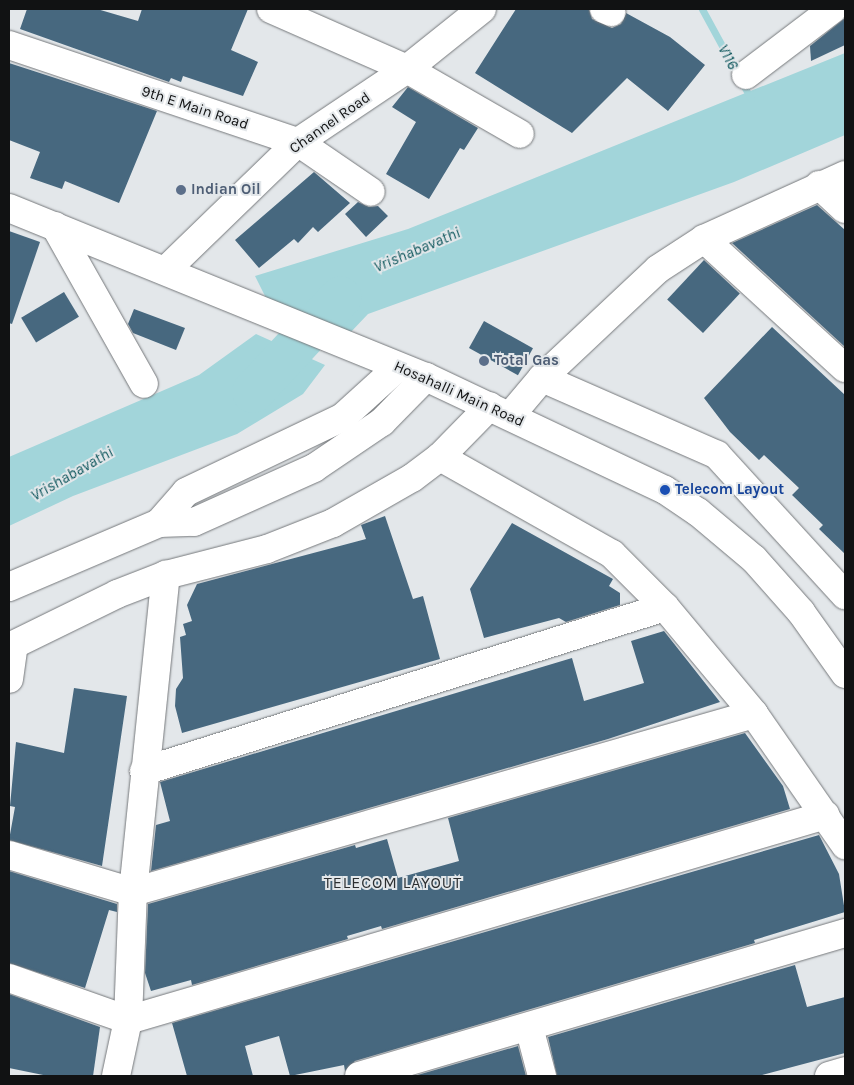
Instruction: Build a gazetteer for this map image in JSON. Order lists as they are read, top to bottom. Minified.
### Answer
{"streets":{"street":["9th E Main Road","Channel Road","Hosahalli Main Road"]},"crossings":[["9th E Main Road","Channel Road"],["Channel Road","Hosahalli Main Road"]],"districts":["TELECOM LAYOUT"],"water":["V116","Vrishabavathi"],"places":["Indian Oil","Total Gas","Telecom Layout"]}
